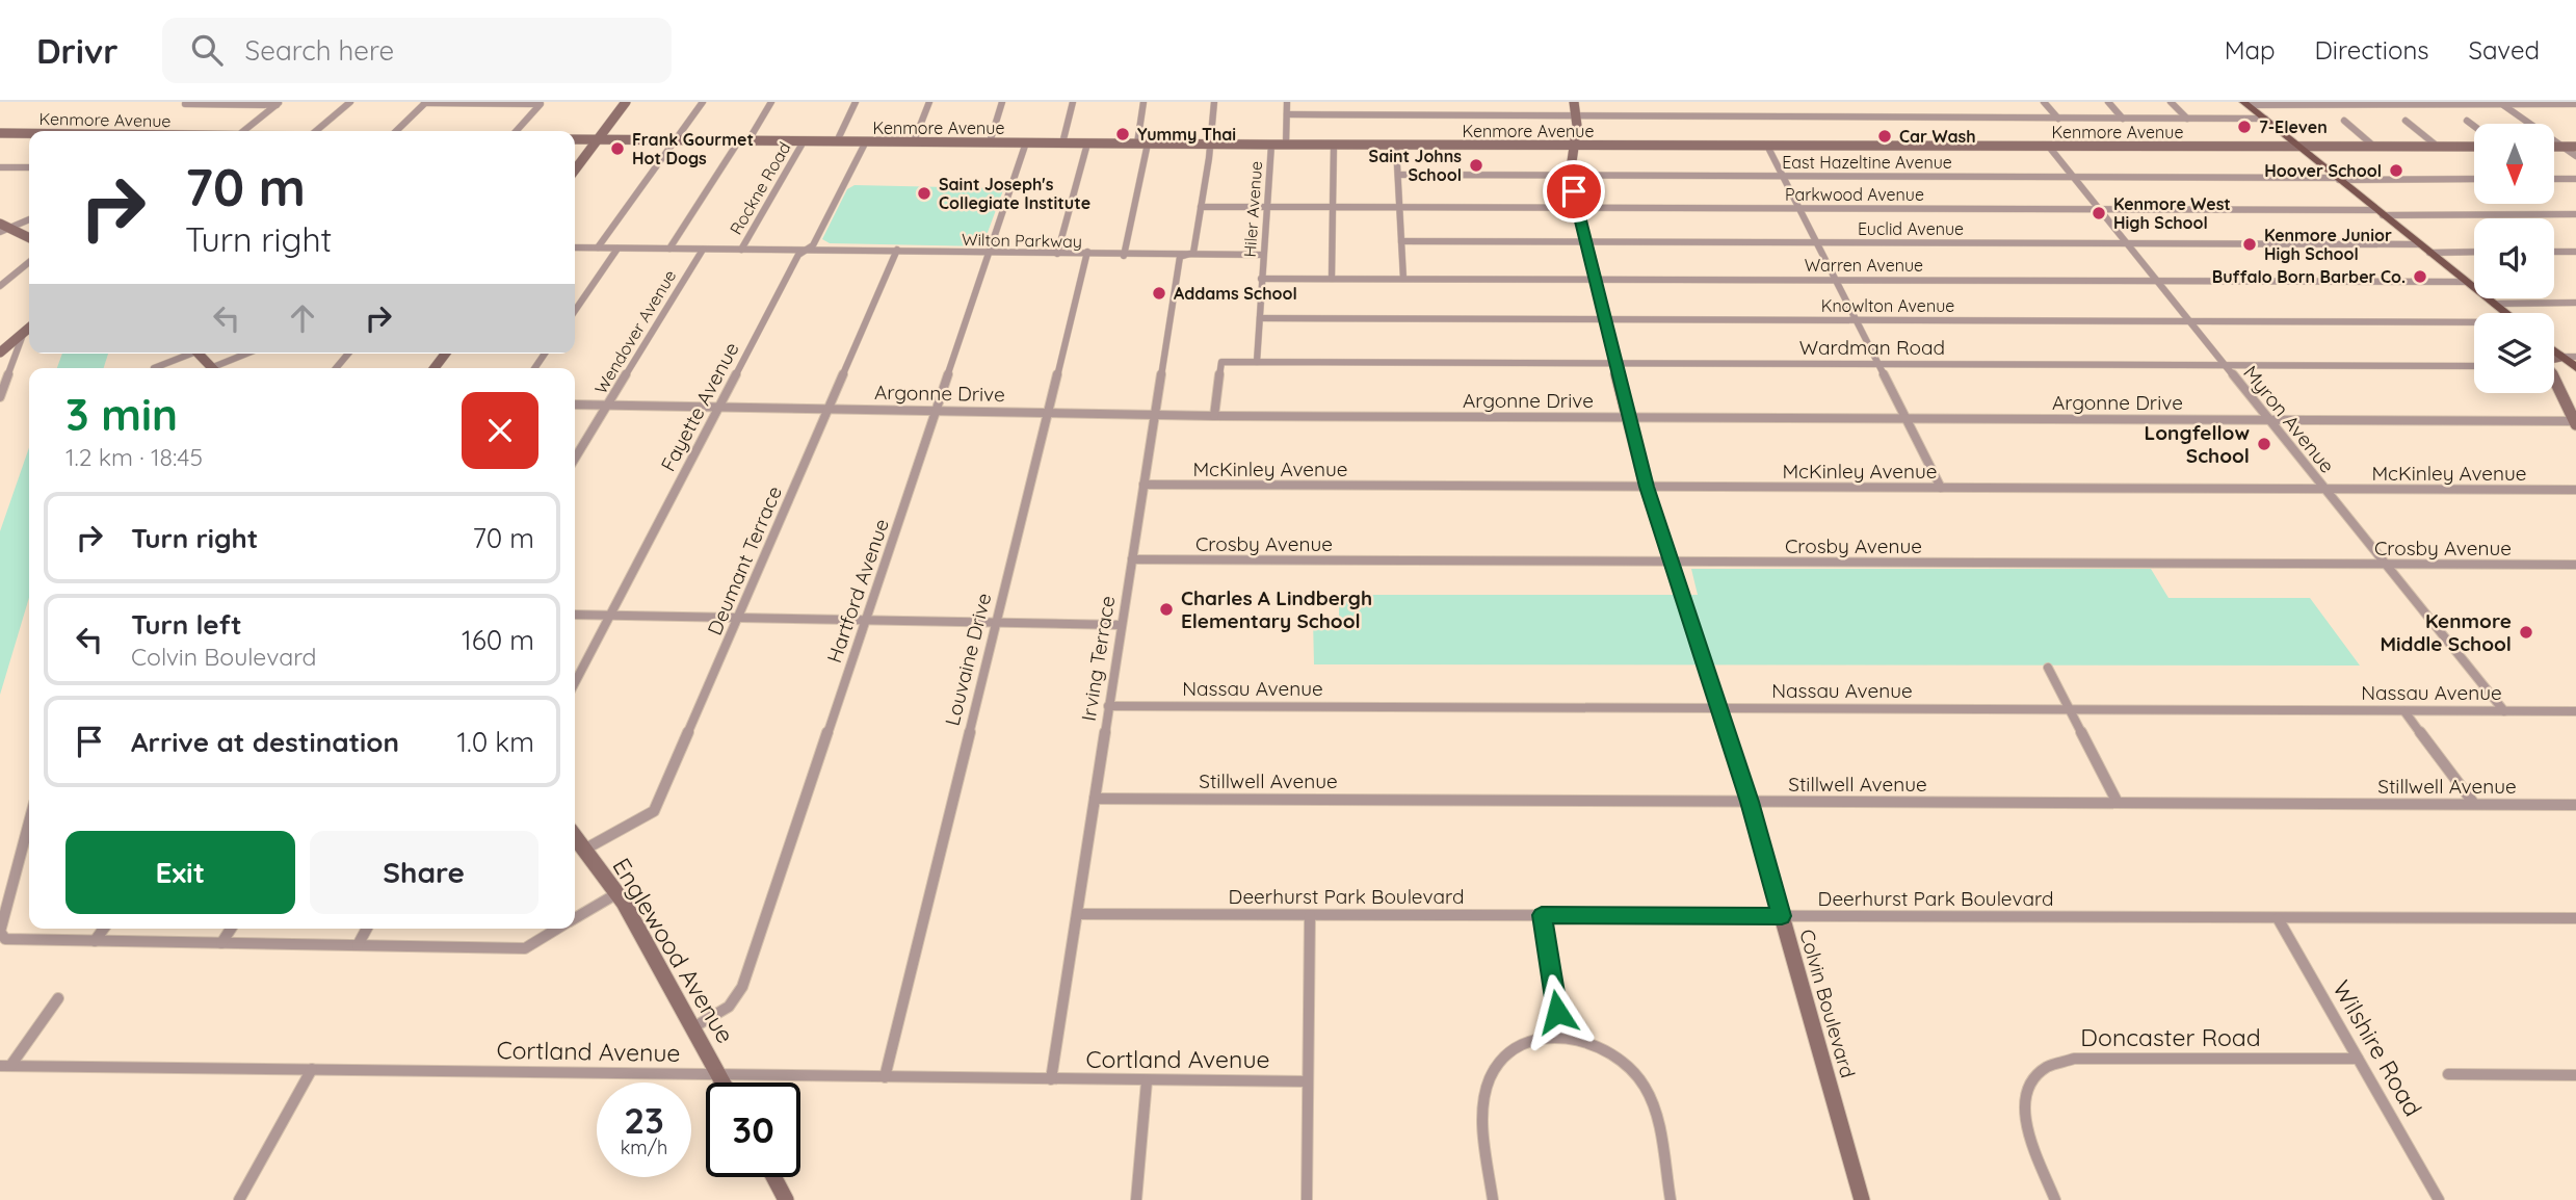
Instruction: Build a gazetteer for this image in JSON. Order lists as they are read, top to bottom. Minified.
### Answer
{"streets":{"main road":["Kenmore Avenue"],"street":["East Hazeltine Avenue","Rockne Road","Parkwood Avenue","Hiler Avenue","Euclid Avenue","Wilton Parkway","Warren Avenue","Knowlton Avenue","Wendover Avenue","Wardman Road","Argonne Drive","Fayette Avenue","Myron Avenue","McKinley Avenue","Crosby Avenue","Deumant Terrace","Hartford Avenue","Irving Terrace","Louvaine Drive","Nassau Avenue","Stillwell Avenue","Deerhurst Park Boulevard","Englewood Avenue","Colvin Boulevard","Doncaster Road","Wilshire Road","Cortland Avenue"]},"crossings":[["Kenmore Avenue","Rockne Road"],["Kenmore Avenue","Hiler Avenue"],["Kenmore Avenue","Fayette Avenue"],["Kenmore Avenue","Myron Avenue"],["Kenmore Avenue","Hartford Avenue"],["Kenmore Avenue","Colvin Boulevard"],["East Hazeltine Avenue","Myron Avenue"],["East Hazeltine Avenue","Colvin Boulevard"],["Rockne Road","Wilton Parkway"],["Parkwood Avenue","Hiler Avenue"],["Parkwood Avenue","Myron Avenue"],["Parkwood Avenue","Colvin Boulevard"],["Hiler Avenue","Wilton Parkway"],["Hiler Avenue","Warren Avenue"],["Hiler Avenue","Knowlton Avenue"],["Hiler Avenue","Wardman Road"],["Euclid Avenue","Myron Avenue"],["Euclid Avenue","Colvin Boulevard"],["Wilton Parkway","Wendover Avenue"],["Wilton Parkway","Fayette Avenue"],["Wilton Parkway","Deumant Terrace"],["Wilton Parkway","Hartford Avenue"],["Wilton Parkway","Irving Terrace"],["Wilton Parkway","Louvaine Drive"],["Warren Avenue","Myron Avenue"],["Warren Avenue","Colvin Boulevard"],["Knowlton Avenue","Myron Avenue"],["Knowlton Avenue","Colvin Boulevard"],["Wendover Avenue","Argonne Drive"],["Wardman Road","Argonne Drive"],["Wardman Road","Myron Avenue"],["Wardman Road","Colvin Boulevard"],["Argonne Drive","Fayette Avenue"],["Argonne Drive","Myron Avenue"],["Argonne Drive","Deumant Terrace"],["Argonne Drive","Hartford Avenue"],["Argonne Drive","Irving Terrace"],["Argonne Drive","Louvaine Drive"],["Argonne Drive","Colvin Boulevard"],["Myron Avenue","McKinley Avenue"],["Myron Avenue","Crosby Avenue"],["Myron Avenue","Nassau Avenue"],["McKinley Avenue","Irving Terrace"],["McKinley Avenue","Colvin Boulevard"],["Crosby Avenue","Irving Terrace"],["Crosby Avenue","Colvin Boulevard"],["Deumant Terrace","Englewood Avenue"],["Hartford Avenue","Englewood Avenue"],["Irving Terrace","Nassau Avenue"],["Irving Terrace","Stillwell Avenue"],["Irving Terrace","Deerhurst Park Boulevard"],["Irving Terrace","Cortland Avenue"],["Louvaine Drive","Cortland Avenue"],["Nassau Avenue","Colvin Boulevard"],["Stillwell Avenue","Colvin Boulevard"],["Deerhurst Park Boulevard","Colvin Boulevard"],["Deerhurst Park Boulevard","Wilshire Road"],["Englewood Avenue","Cortland Avenue"],["Doncaster Road","Wilshire Road"]],"places":["7-Eleven","Yummy Thai","Car Wash","Frank Gourmet Hot Dogs","Saint Johns School","Hoover School","Saint Joseph's Collegiate Institute","Kenmore West High School","Kenmore Junior High School","Buffalo Born Barber Co.","Addams School","Longfellow School","Charles A Lindbergh Elementary School","Kenmore Middle School"],"north":"bottom","page":{"header":"Drivr","search":"Search here","nav":["Map","Directions","Saved"],"turn":["70 m","Turn right"],"heading":["3 min","1.2 km · 18:45"],"list":[{"name":"Turn right","value":"70 m"},{"name":"Turn left","note":"Colvin Boulevard","value":"160 m"},{"name":"Arrive at destination","value":"1.0 km"}],"buttons":["Exit","Share"],"speed":"23 km/h","limit":"30"}}
